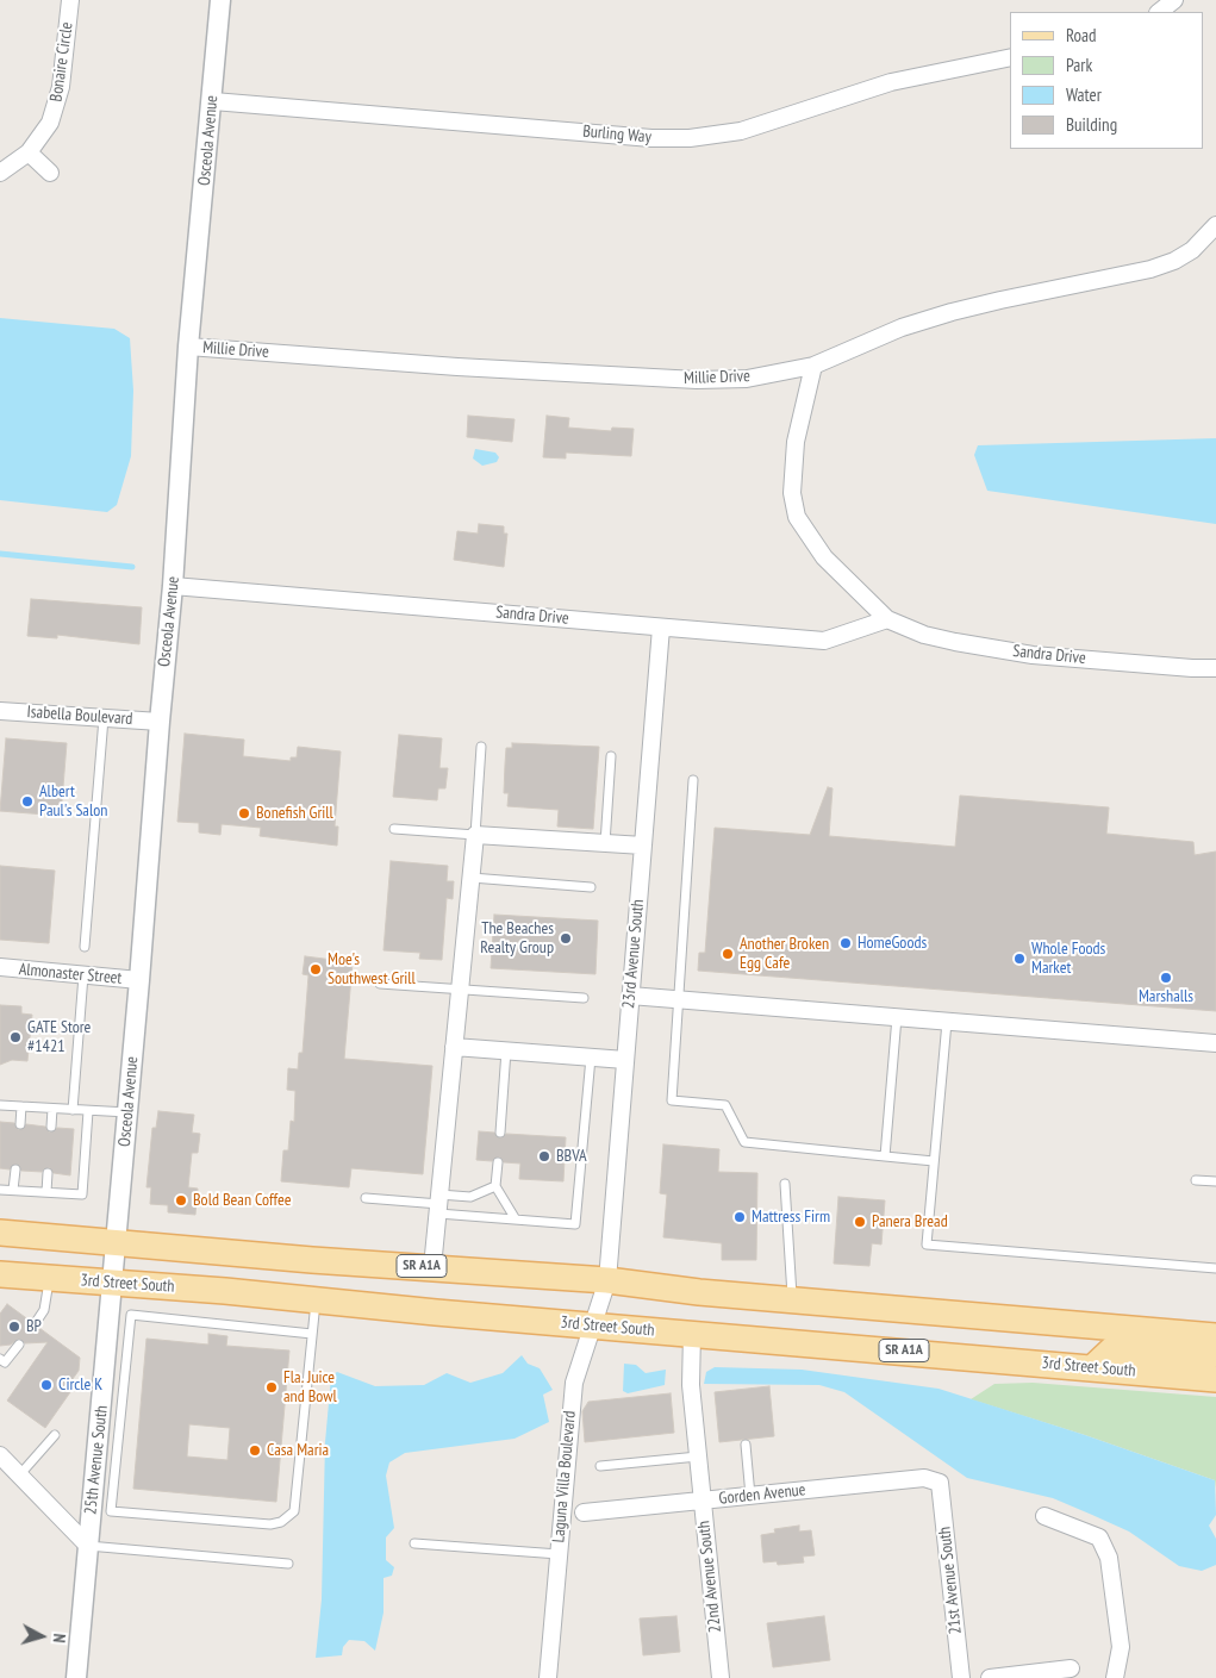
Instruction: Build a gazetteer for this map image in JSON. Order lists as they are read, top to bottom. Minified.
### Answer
{"streets":{"main road":["SR A1A","3rd Street South"],"street":["Bonaire Circle","Burling Way","Osceola Avenue","Millie Drive","Sandra Drive","Isabella Boulevard","23rd Avenue South","Almonaster Street","25th Avenue South","Laguna Villa Boulevard","Gorden Avenue","22nd Avenue South","21st Avenue South"]},"crossings":[["Burling Way","Osceola Avenue"],["Osceola Avenue","Millie Drive"],["Osceola Avenue","Sandra Drive"],["Osceola Avenue","Isabella Boulevard"],["Osceola Avenue","Almonaster Street"],["Osceola Avenue","SR A1A"],["Osceola Avenue","25th Avenue South"],["Millie Drive","Sandra Drive"],["Sandra Drive","23rd Avenue South"],["23rd Avenue South","SR A1A"],["23rd Avenue South","Laguna Villa Boulevard"],["SR A1A","25th Avenue South"],["SR A1A","Laguna Villa Boulevard"],["3rd Street South","25th Avenue South"],["3rd Street South","Laguna Villa Boulevard"],["3rd Street South","22nd Avenue South"],["Gorden Avenue","22nd Avenue South"],["Gorden Avenue","21st Avenue South"]],"places":["Albert Paul's Salon","Bonefish Grill","The Beaches Realty Group","HomeGoods","Another Broken Egg Cafe","Whole Foods Market","Moe's Southwest Grill","Marshalls","GATE Store #1421","BBVA","Bold Bean Coffee","Mattress Firm","Panera Bread","BP","Circle K","Fla. Juice and Bowl","Casa Maria"],"legend":["Road","Park","Water","Building"],"north":"right"}
